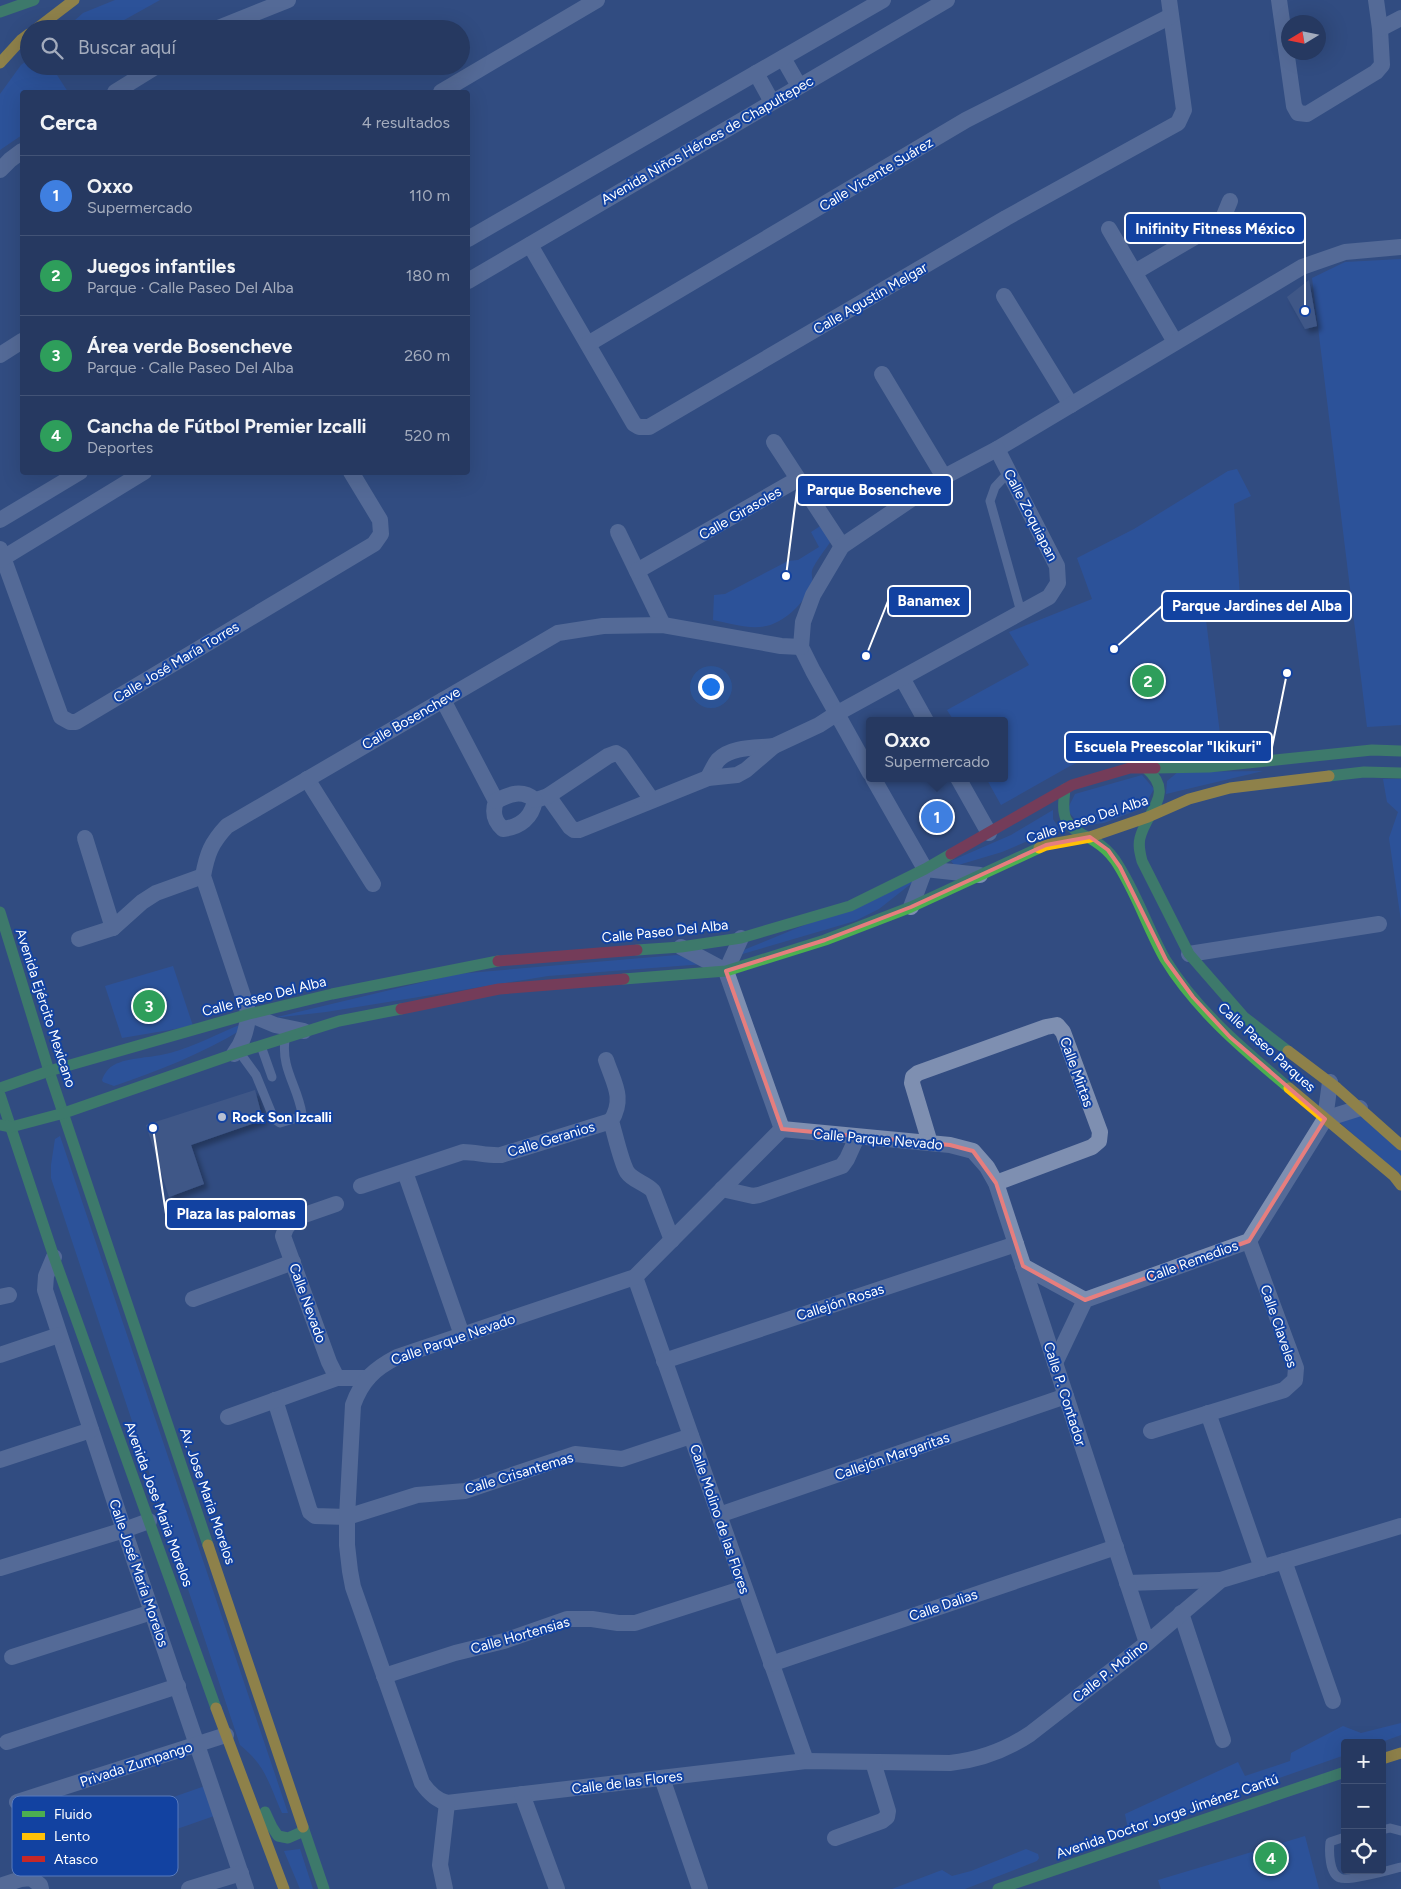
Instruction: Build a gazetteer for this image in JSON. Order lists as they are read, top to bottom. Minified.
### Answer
{"streets":{"street":["Avenida Niños Héroes de Chapultepec","Calle Vicente Suárez","Calle Agustín Melgar","Calle Girasoles","Calle Zoquiapan","Calle José María Torres","Calle Bosencheve","Calle Paseo Del Alba","Avenida Ejército Mexicano","Calle Paseo Parques","Calle Mirtas","Calle Geranios","Calle Parque Nevado","Calle Remedios","Callejón Rosas","Calle Nevado","Calle Claveles","Calle P. Contador","Callejón Margaritas","Calle Crisantemas","Av. Jose Maria Morelos","Avenida Jose Maria Morelos","Calle Molino de las Flores","Calle José María Morelos","Calle Dalias","Calle Hortensias","Calle P. Molino","Privada Zumpango","Calle de las Flores","Avenida Doctor Jorge Jiménez Cantú"]},"crossings":[["Avenida Niños Héroes de Chapultepec","Calle Agustín Melgar"],["Calle Vicente Suárez","Calle Agustín Melgar"],["Calle Paseo Del Alba","Avenida Ejército Mexicano"],["Calle Paseo Del Alba","Calle Paseo Parques"],["Calle Paseo Del Alba","Av. Jose Maria Morelos"],["Calle Paseo Del Alba","Avenida Jose Maria Morelos"],["Avenida Ejército Mexicano","Av. Jose Maria Morelos"],["Calle Paseo Parques","Calle Remedios"],["Calle Mirtas","Calle Parque Nevado"],["Calle Mirtas","Calle P. Contador"],["Calle Parque Nevado","Calle P. Contador"],["Calle Parque Nevado","Calle Crisantemas"],["Calle Parque Nevado","Calle Molino de las Flores"],["Calle Parque Nevado","Calle Hortensias"],["Calle Parque Nevado","Calle de las Flores"],["Calle Remedios","Calle Claveles"],["Callejón Rosas","Calle P. Contador"],["Callejón Rosas","Calle Molino de las Flores"],["Calle P. Contador","Callejón Margaritas"],["Calle P. Contador","Calle Dalias"],["Calle P. Contador","Calle P. Molino"],["Callejón Margaritas","Calle Molino de las Flores"],["Calle Crisantemas","Calle Molino de las Flores"],["Avenida Jose Maria Morelos","Calle José María Morelos"],["Avenida Jose Maria Morelos","Privada Zumpango"],["Calle Molino de las Flores","Calle Dalias"],["Calle Molino de las Flores","Calle Hortensias"],["Calle Molino de las Flores","Calle P. Molino"],["Calle Molino de las Flores","Calle de las Flores"],["Calle José María Morelos","Privada Zumpango"],["Calle P. Molino","Calle de las Flores"]],"places":["Inifinity Fitness México","Parque Bosencheve","Parque Jardines del Alba","Banamex","Escuela Preescolar \"Ikikuri\"","Rock Son Izcalli","Plaza las palomas"],"legend":["Fluido","Lento","Atasco"],"north":"left","page":{"search":"Buscar aquí","heading":["Cerca","4 resultados"],"list":[{"mark":"1","name":"Oxxo","note":"Supermercado","value":"110 m"},{"mark":"2","name":"Juegos infantiles","note":"Parque · Calle Paseo Del Alba","value":"180 m"},{"mark":"3","name":"Área verde Bosencheve","note":"Parque · Calle Paseo Del Alba","value":"260 m"},{"mark":"4","name":"Cancha de Fútbol Premier Izcalli","note":"Deportes","value":"520 m"}],"pins":["2","1","3","4"],"popup":["Oxxo","Supermercado"],"map_buttons":["+","−"]}}
